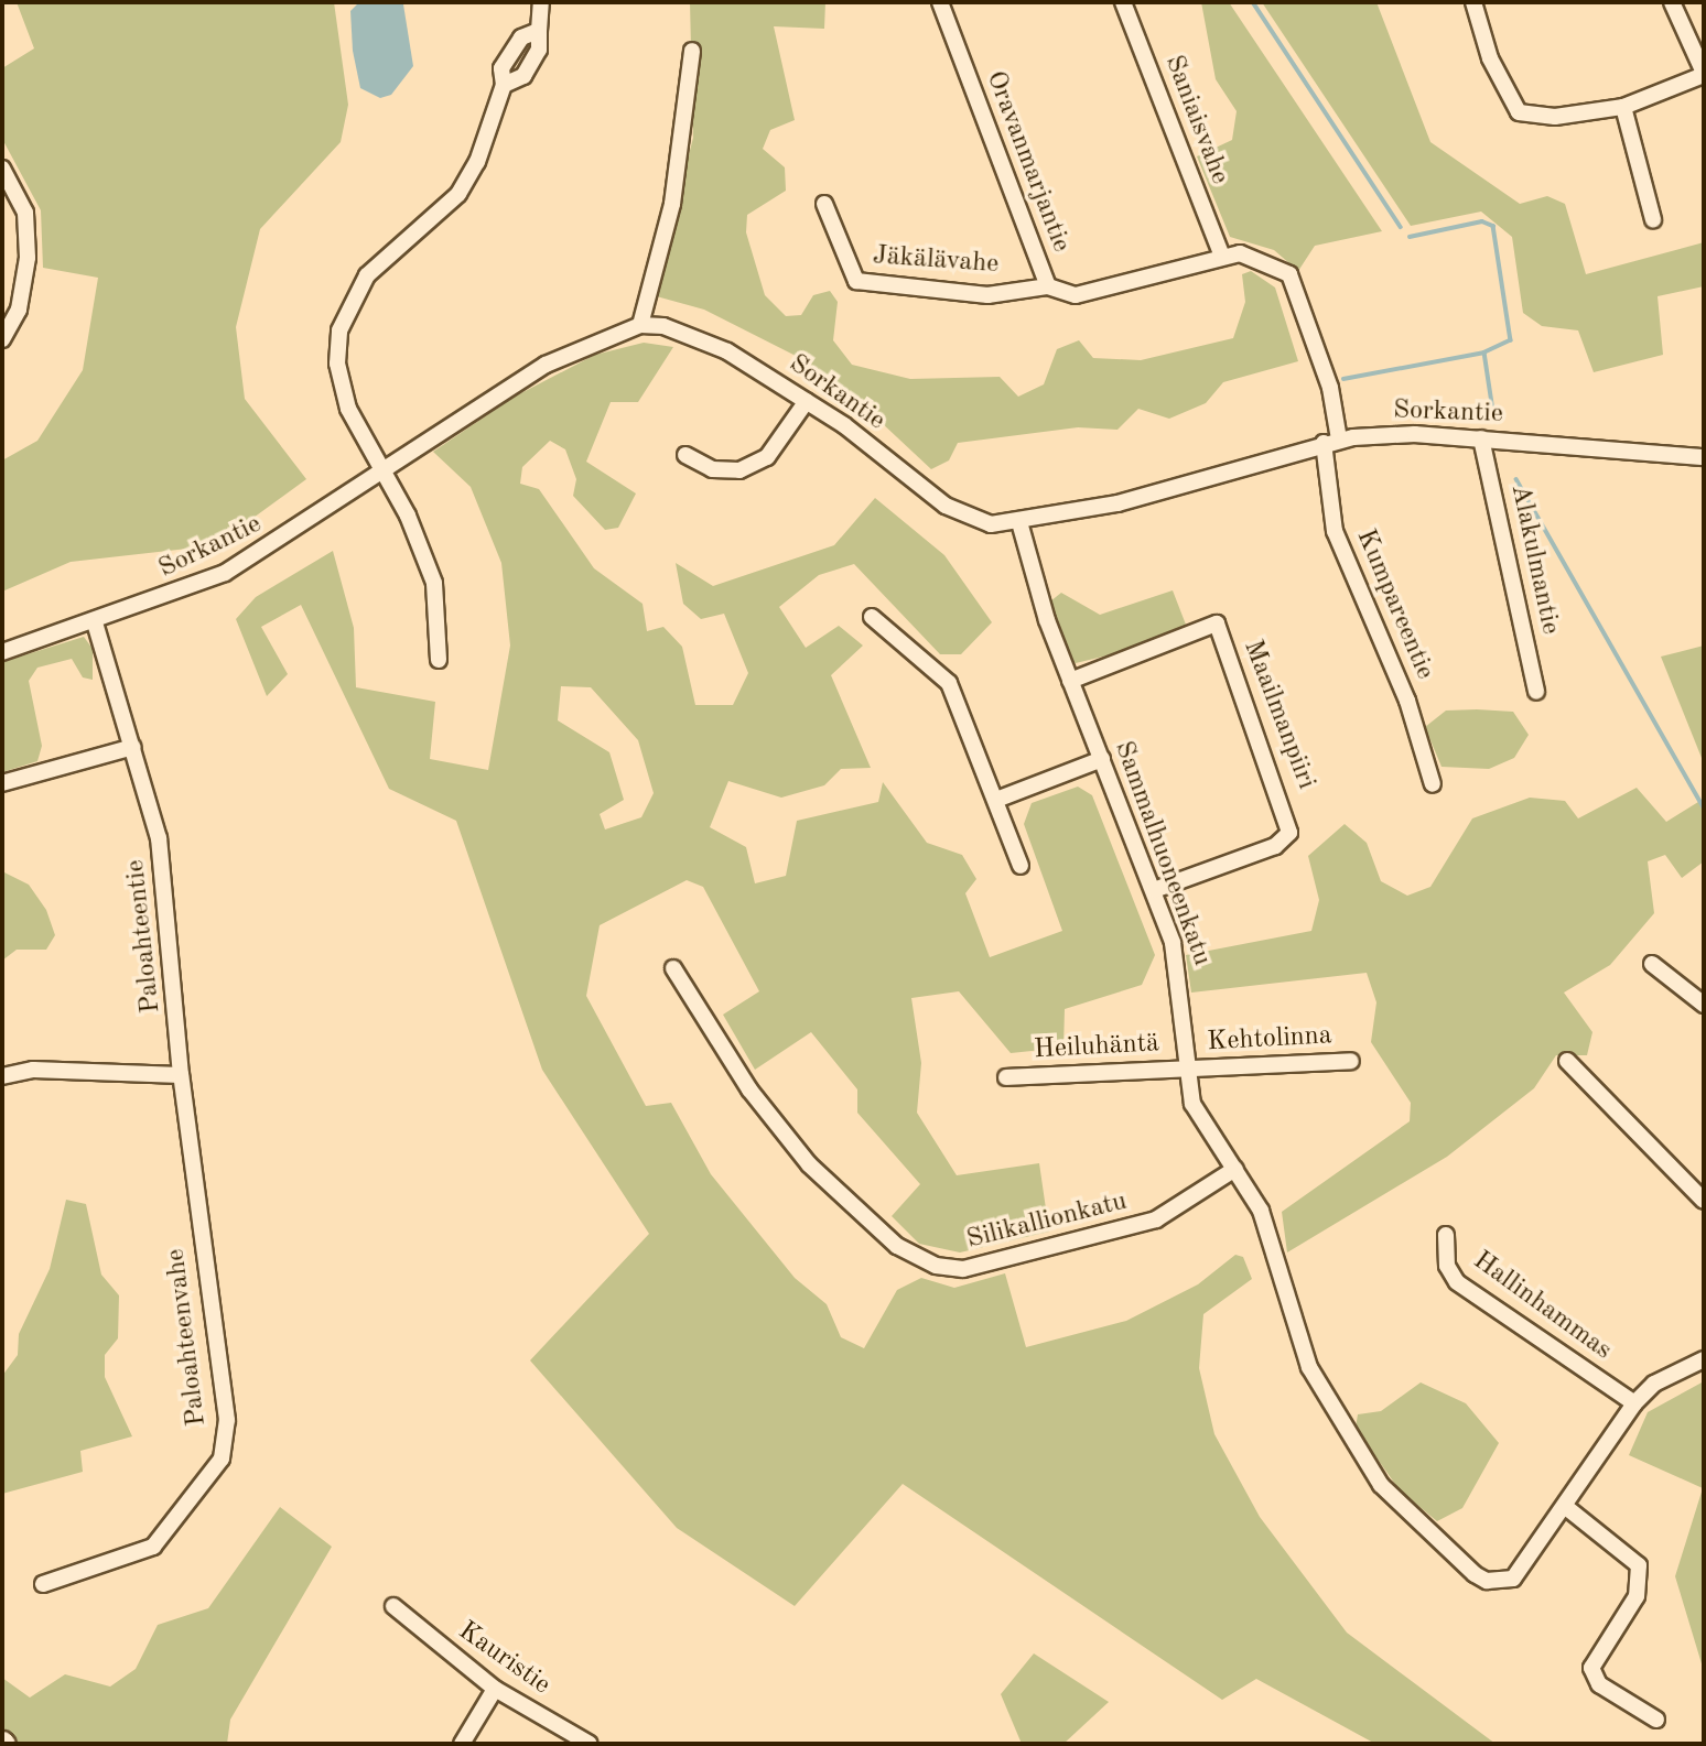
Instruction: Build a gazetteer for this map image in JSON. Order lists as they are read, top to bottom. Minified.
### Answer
{"streets":{"street":["Saniaisvahe","Oravanmarjantie","Jäkälävahe","Sorkantie","Alakulmantie","Kumpareentie","Maailmanpiiri","Sammalhuoneenkatu","Paloahteentie","Kehtolinna","Heiluhäntä","Silikallionkatu","Hallinhammas","Paloahteenvahe","Kauristie"]},"crossings":[["Saniaisvahe","Oravanmarjantie"],["Oravanmarjantie","Jäkälävahe"],["Oravanmarjantie","Sorkantie"],["Oravanmarjantie","Kumpareentie"],["Sorkantie","Alakulmantie"],["Sorkantie","Kumpareentie"],["Sorkantie","Sammalhuoneenkatu"],["Sorkantie","Paloahteentie"],["Maailmanpiiri","Sammalhuoneenkatu"],["Sammalhuoneenkatu","Kehtolinna"],["Sammalhuoneenkatu","Heiluhäntä"],["Sammalhuoneenkatu","Silikallionkatu"],["Sammalhuoneenkatu","Hallinhammas"],["Paloahteentie","Paloahteenvahe"],["Kehtolinna","Heiluhäntä"]]}
